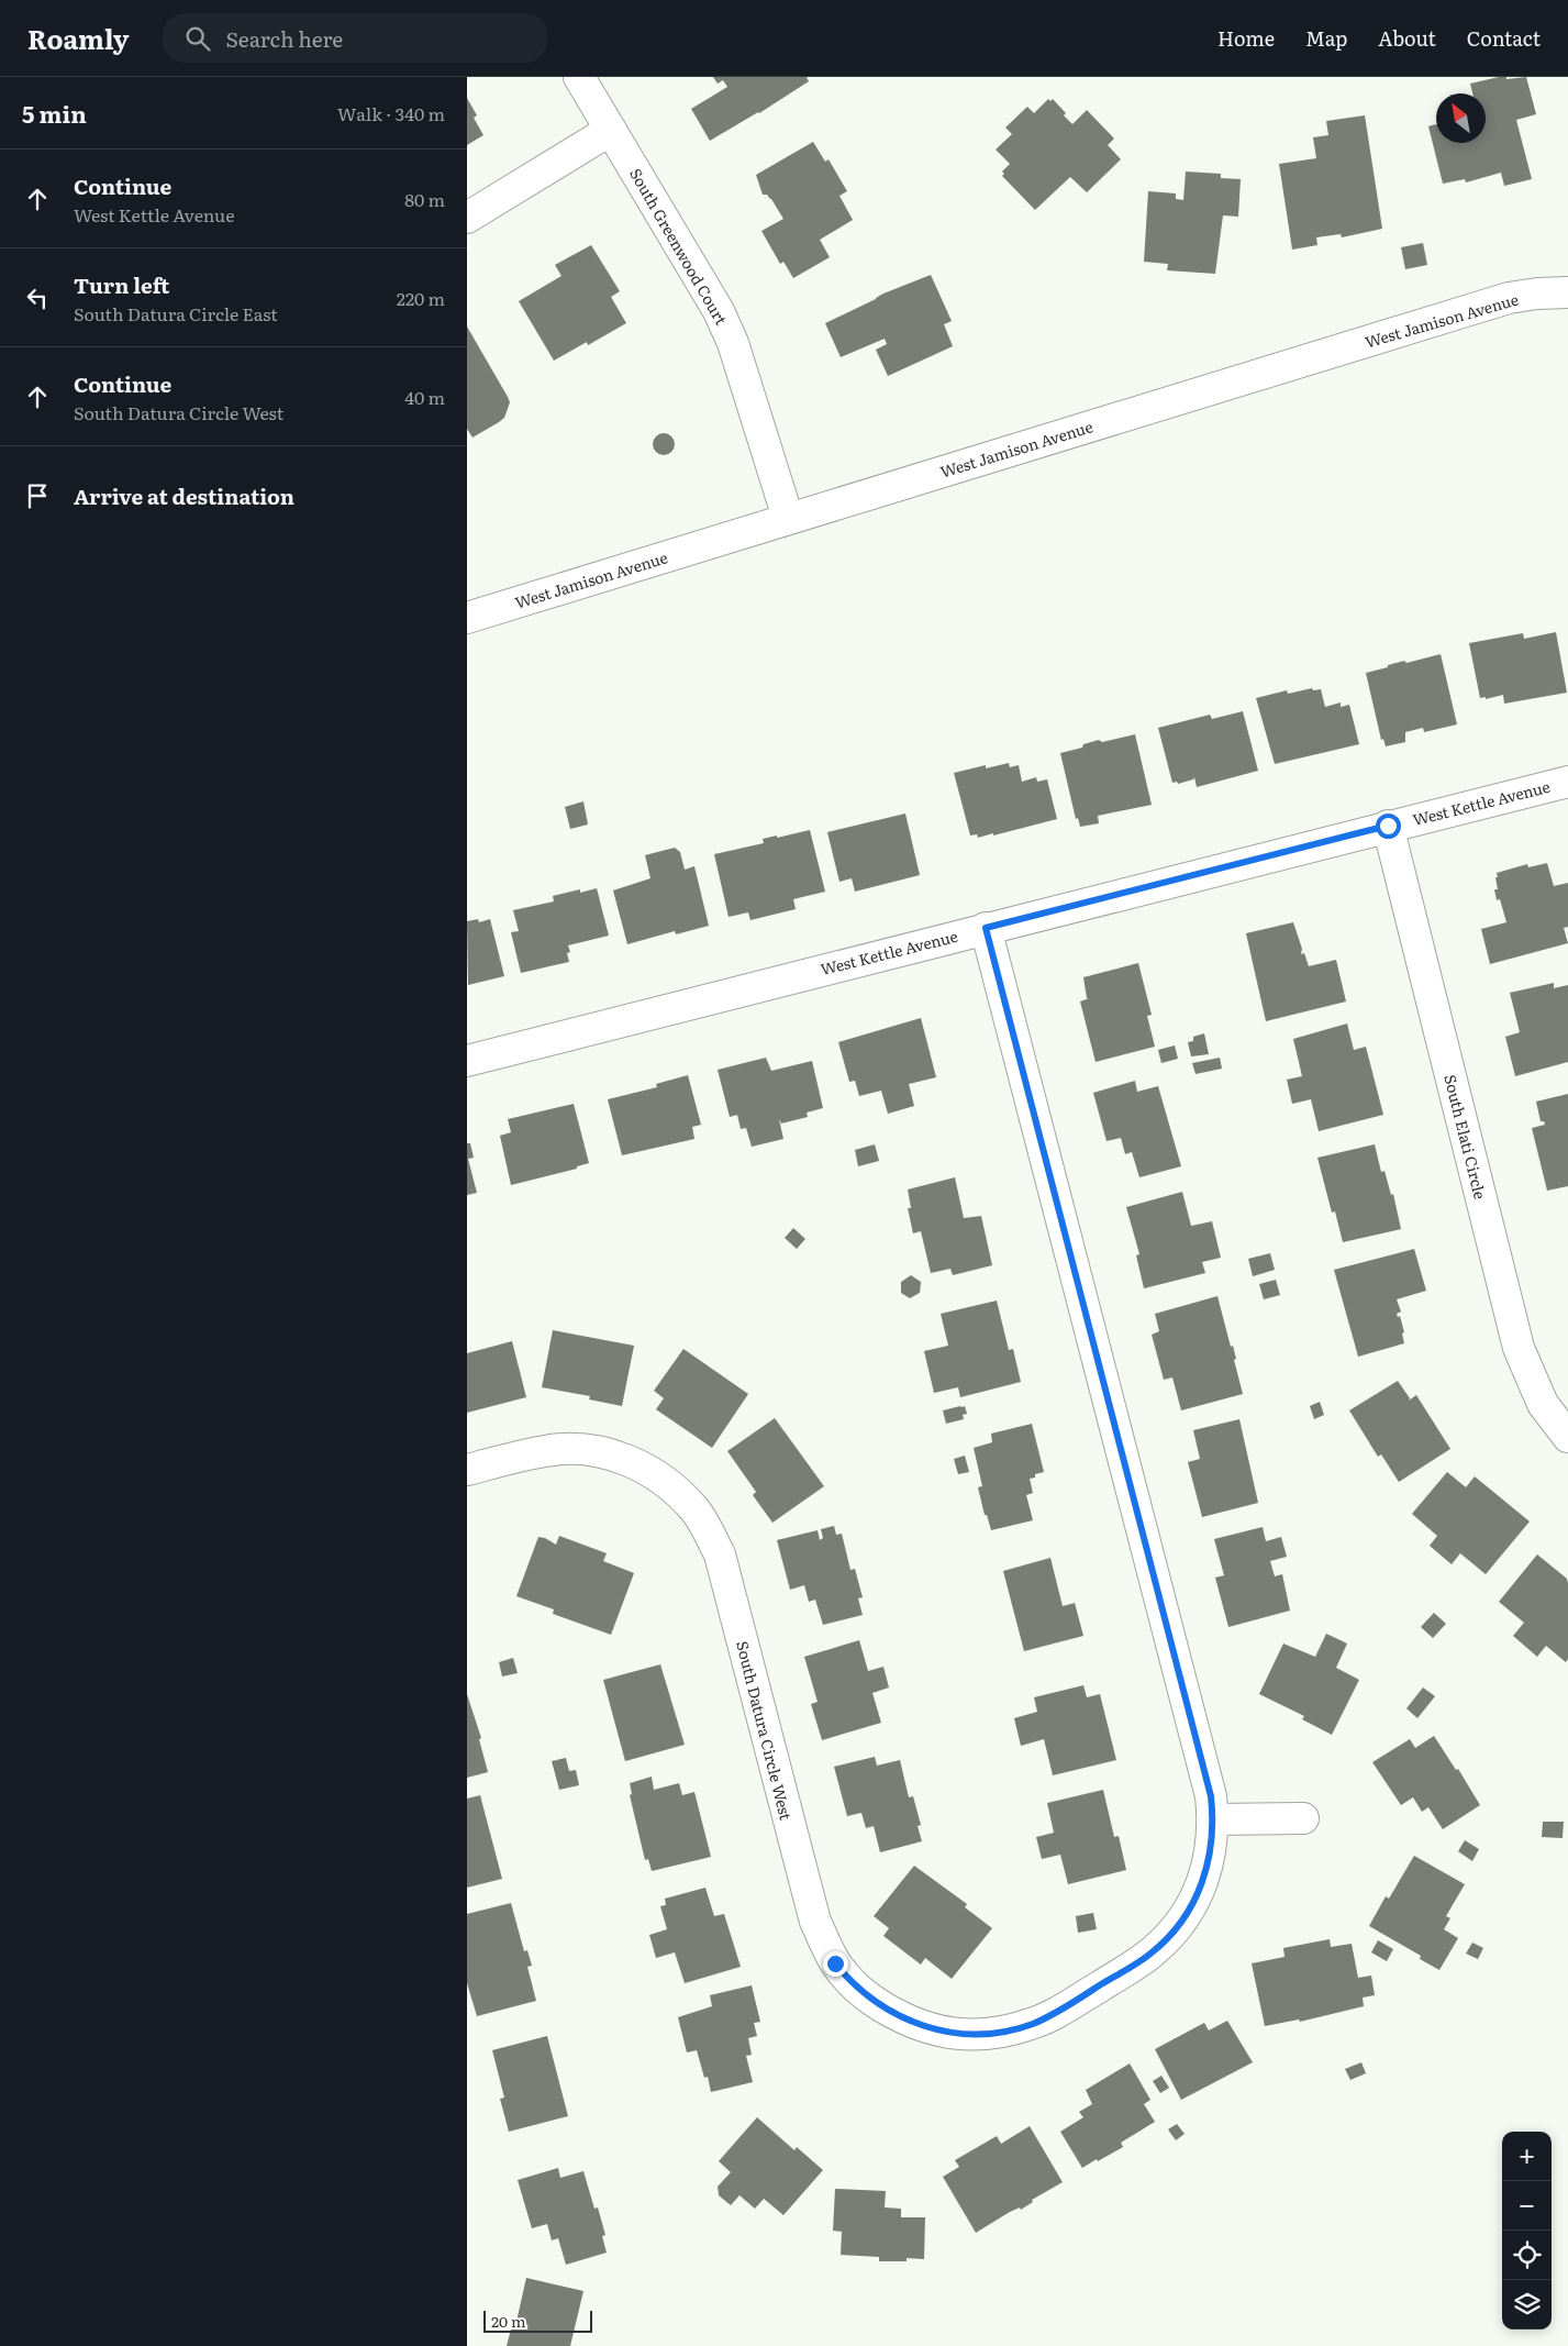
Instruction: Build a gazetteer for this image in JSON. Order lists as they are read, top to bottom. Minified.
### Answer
{"streets":{"street":["South Greenwood Court","West Jamison Avenue","West Kettle Avenue","South Elati Circle","South Datura Circle West"]},"crossings":[["South Greenwood Court","West Jamison Avenue"],["West Kettle Avenue","South Elati Circle"],["West Kettle Avenue","South Datura Circle West"]],"scale_bar":"20 m","north":"top left","page":{"header":"Roamly","search":"Search here","nav":["Home","Map","About","Contact"],"heading":["5 min","Walk · 340 m"],"list":[["Continue","West Kettle Avenue","80 m"],["Turn left","South Datura Circle East","220 m"],["Continue","South Datura Circle West","40 m"],"Arrive at destination"],"map_buttons":["+","−"],"scale":"20 m"}}
